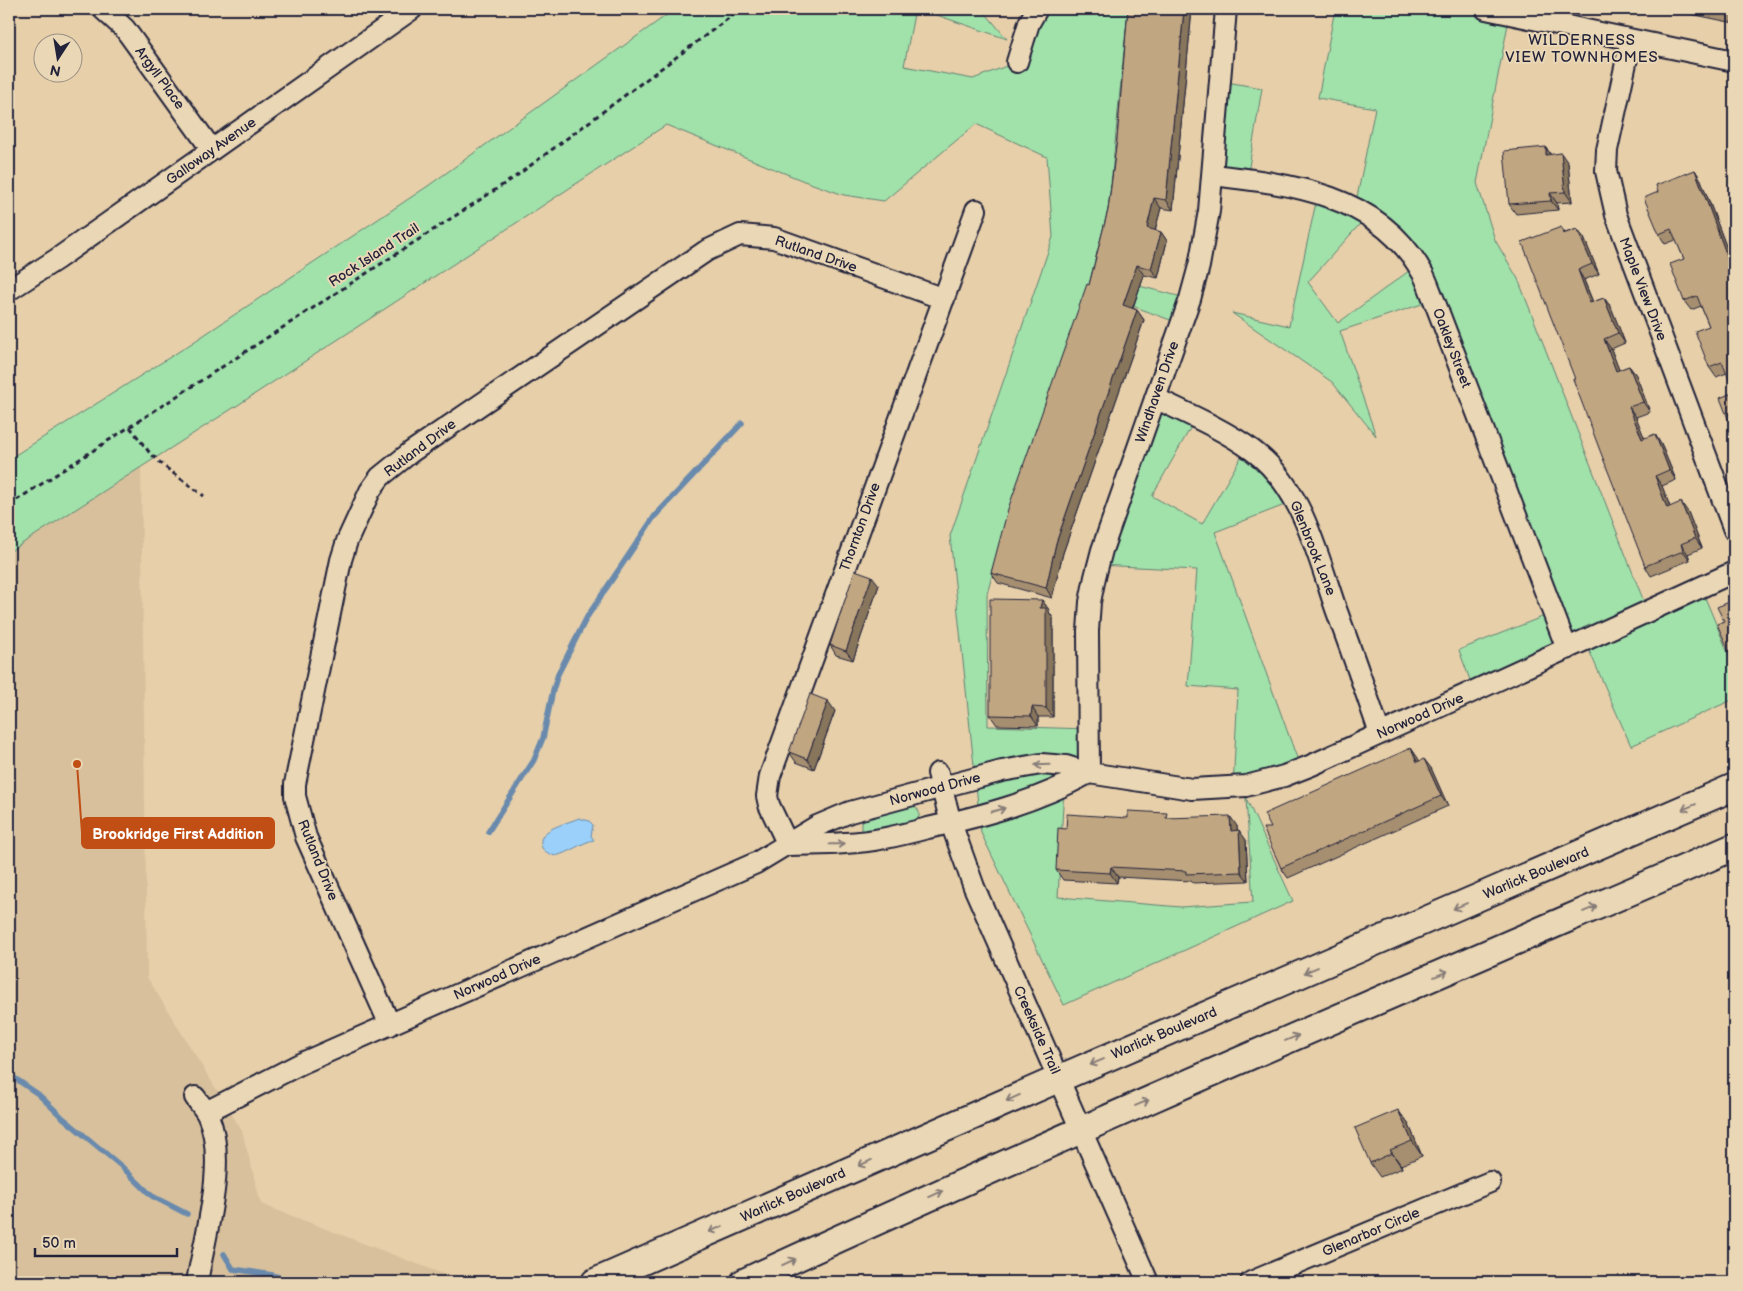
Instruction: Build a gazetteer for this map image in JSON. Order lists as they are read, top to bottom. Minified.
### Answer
{"streets":{"main road":["Warlick Boulevard"],"street":["Argyll Place","Galloway Avenue","Rutland Drive","Maple View Drive","Oakley Street","Windhaven Drive","Thornton Drive","Glenbrook Lane","Norwood Drive","Creekside Trail","Glenarbor Circle"],"path":["Rock Island Trail"]},"crossings":[["Argyll Place","Galloway Avenue"],["Rutland Drive","Thornton Drive"],["Rutland Drive","Norwood Drive"],["Oakley Street","Windhaven Drive"],["Oakley Street","Norwood Drive"],["Windhaven Drive","Glenbrook Lane"],["Windhaven Drive","Norwood Drive"],["Thornton Drive","Norwood Drive"],["Glenbrook Lane","Norwood Drive"],["Norwood Drive","Creekside Trail"],["Warlick Boulevard","Creekside Trail"]],"districts":["WILDERNESS VIEW TOWNHOMES"],"places":["Brookridge First Addition"],"scale_bar":"50 m","north":"bottom"}
